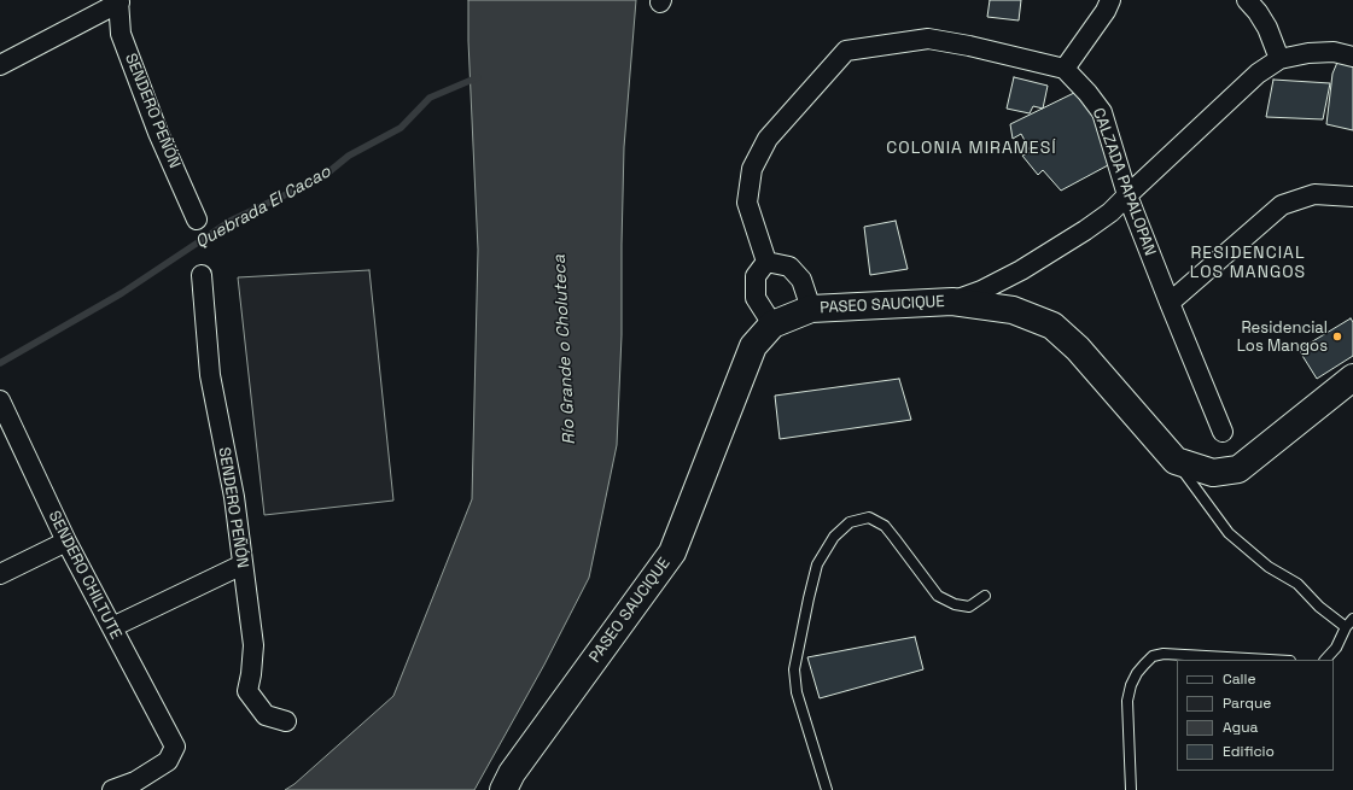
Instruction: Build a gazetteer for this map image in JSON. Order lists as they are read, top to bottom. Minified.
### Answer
{"streets":{"street":["SENDERO PEÑÓN","CALZADA PAPALOPAN","PASEO SAUCIQUE","SENDERO CHILTUTE"]},"districts":["COLONIA MIRAMESÍ","RESIDENCIAL LOS MANGOS"],"water":["Quebrada El Cacao","Río Grande o Choluteca"],"places":["Residencial Los Mangos"],"legend":["Calle","Parque","Agua","Edificio"]}
